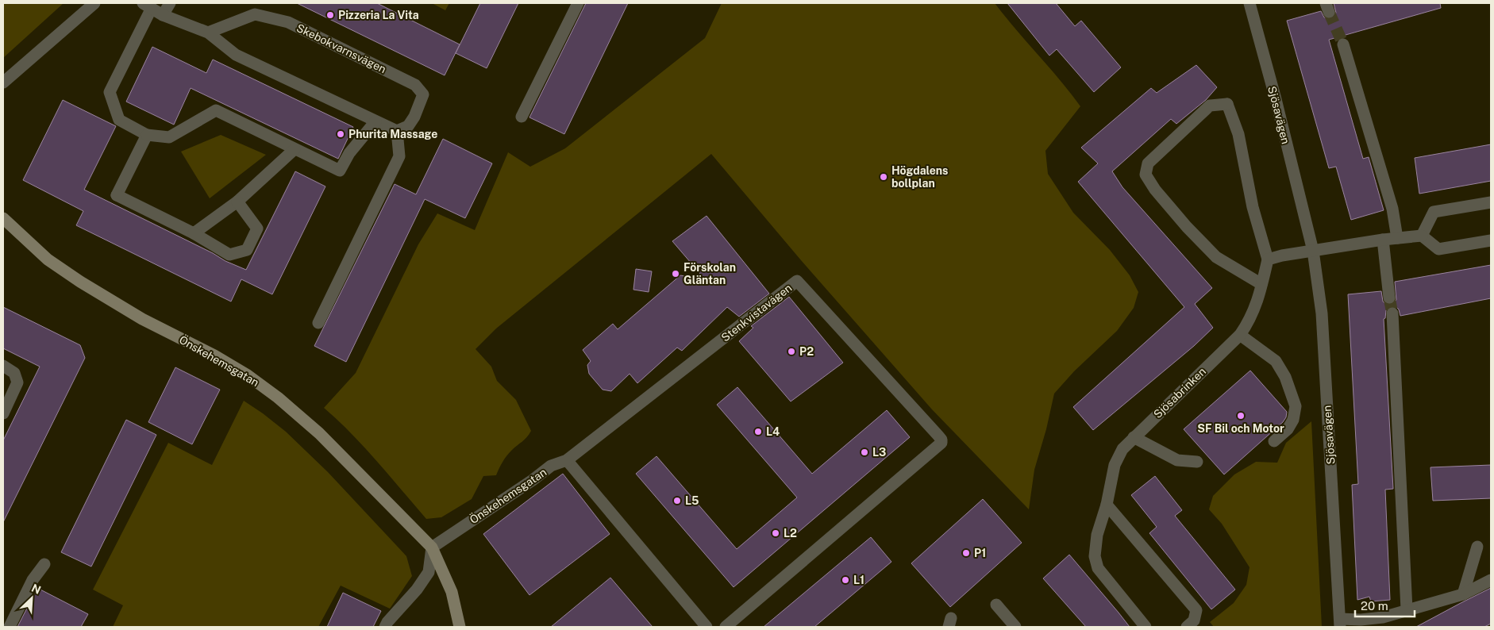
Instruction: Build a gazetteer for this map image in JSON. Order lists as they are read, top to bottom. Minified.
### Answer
{"streets":{"street":["Skebokvarnsvägen","Sjösavägen","Stenkvistavägen","Önskehemsgatan","Sjösabrinken"]},"crossings":[["Stenkvistavägen","Önskehemsgatan"]],"places":["Pizzeria La Vita","Phurita Massage","Högdalens bollplan","Förskolan Gläntan","P2","SF Bil och Motor","L4","L3","L5","L2","P1","L1"],"scale_bar":"20 m","north":"top right"}
